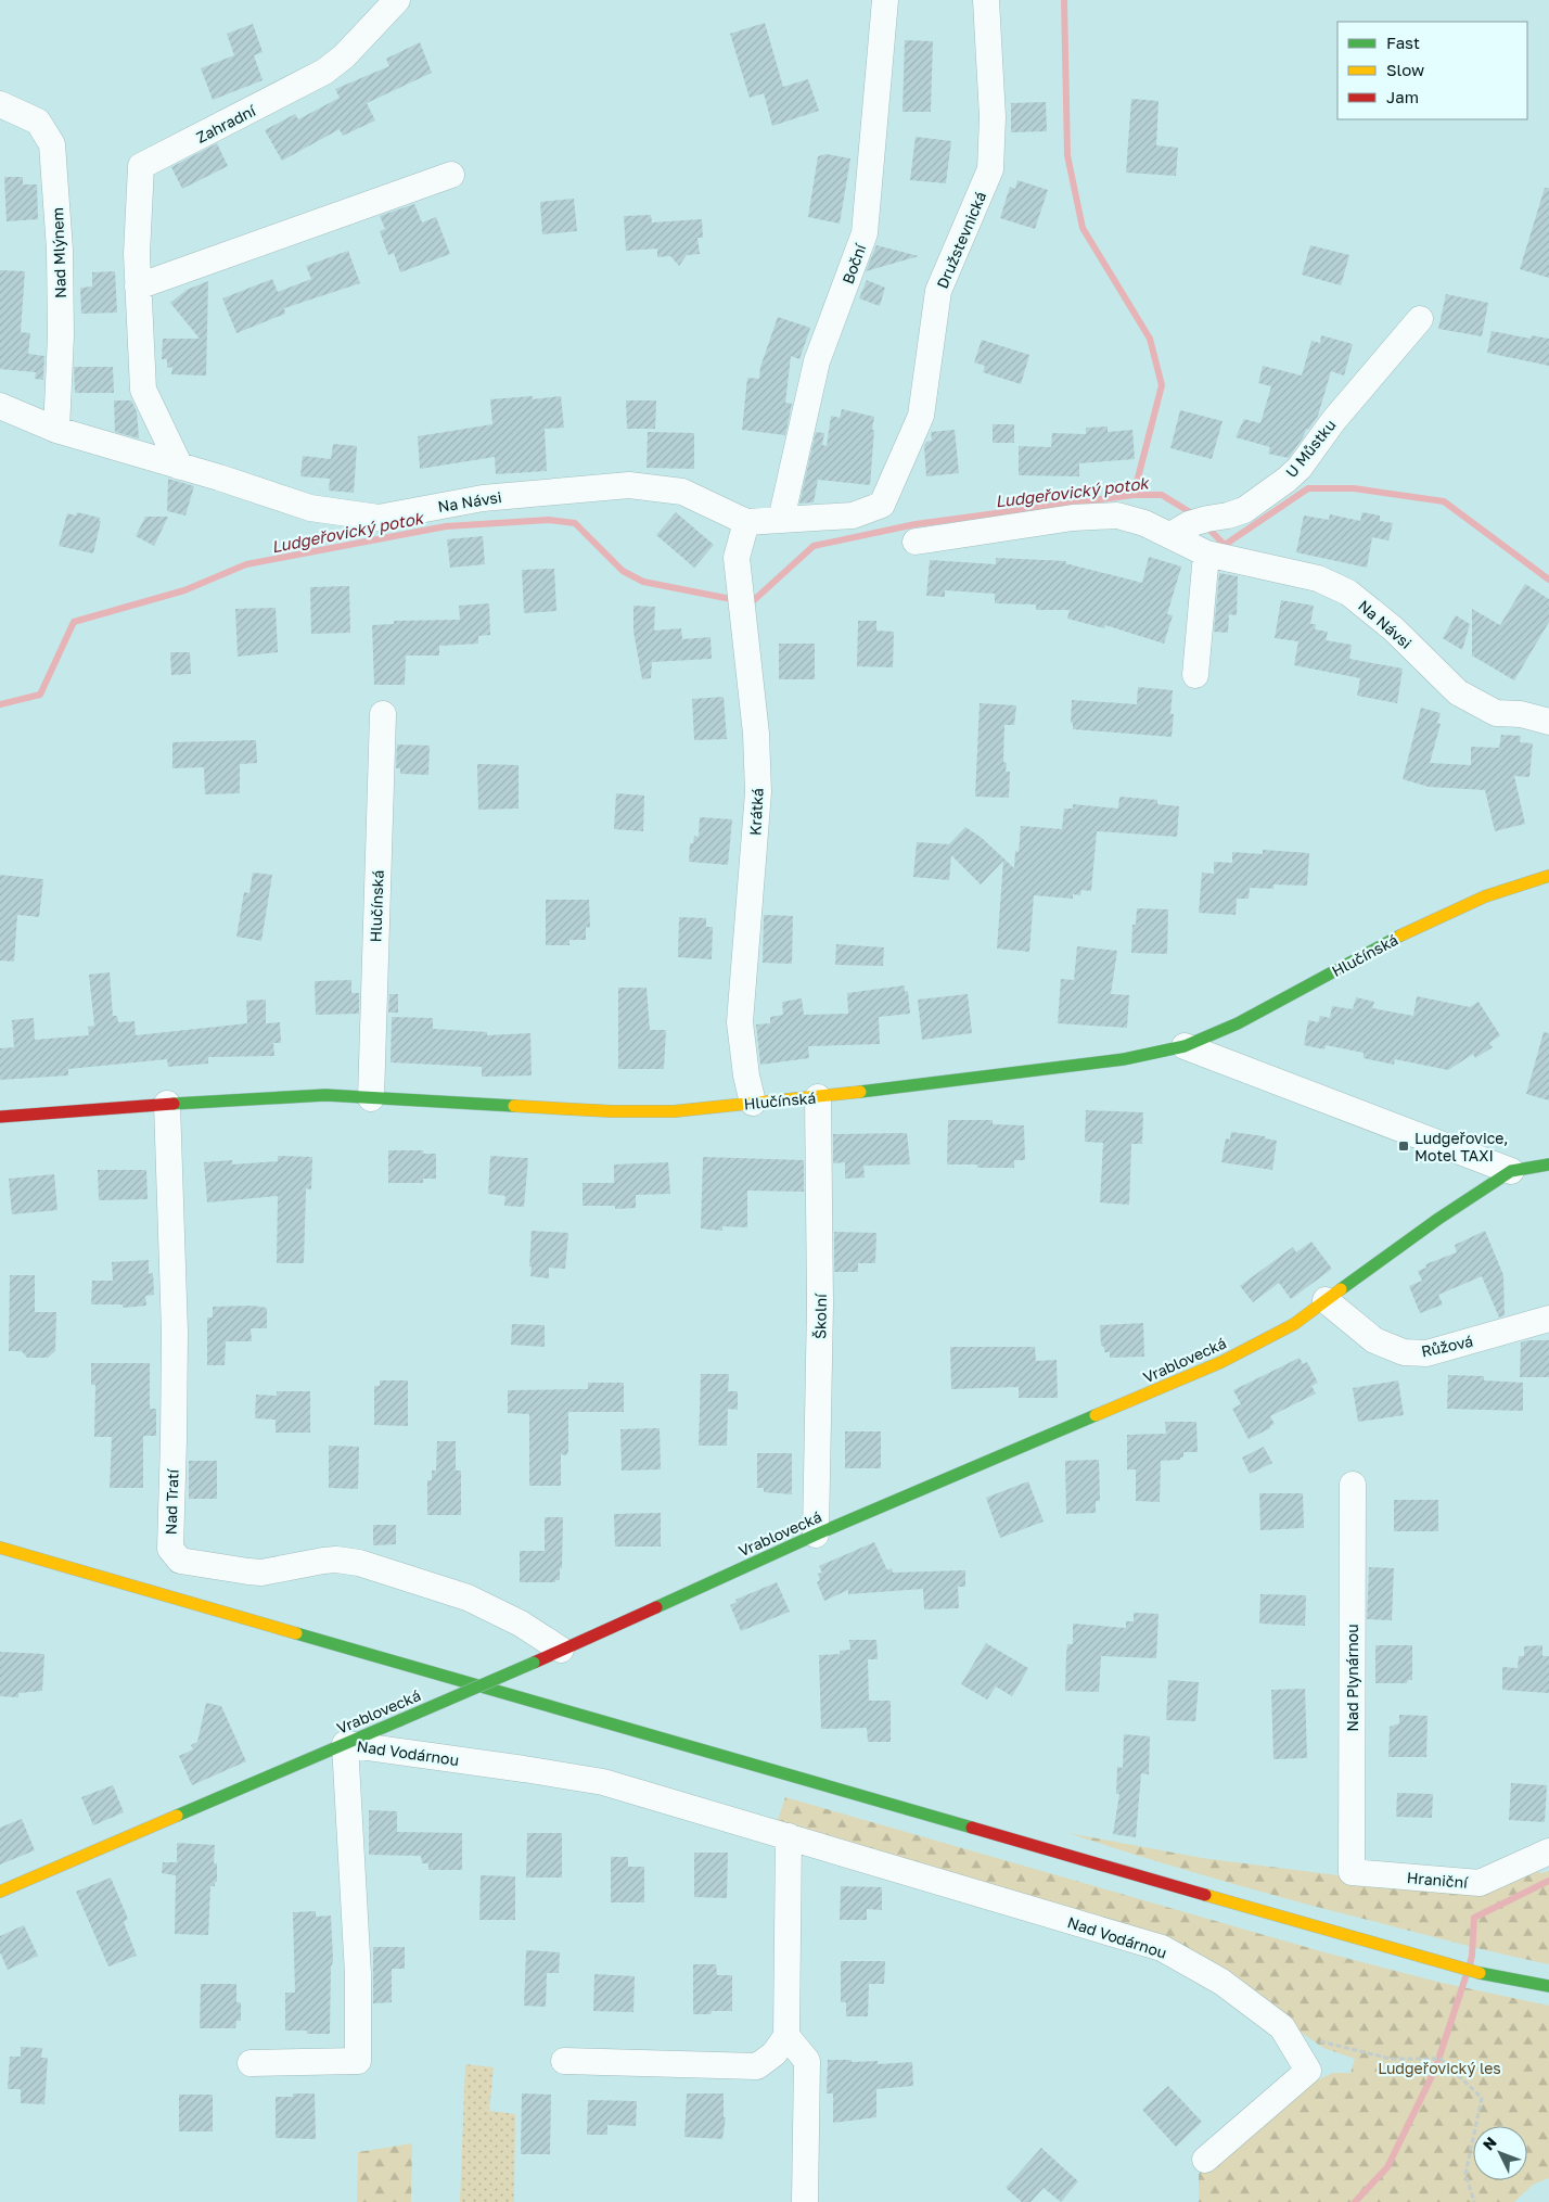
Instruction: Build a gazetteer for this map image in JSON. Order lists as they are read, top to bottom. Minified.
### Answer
{"streets":{"street":["Zahradní","Družstevnická","Nad Mlýnem","Boční","U Můstku","Na Návsi","Krátká","Hlučínská","Školní","Růžová","Vrablovecká","Nad Tratí","Nad Plynárnou","Nad Vodárnou","Hraniční"]},"crossings":[["Zahradní","Na Návsi"],["Družstevnická","Na Návsi"],["Nad Mlýnem","Na Návsi"],["Boční","Na Návsi"],["U Můstku","Na Návsi"],["Na Návsi","Krátká"],["Krátká","Hlučínská"],["Hlučínská","Školní"],["Hlučínská","Nad Tratí"],["Školní","Vrablovecká"],["Růžová","Vrablovecká"],["Vrablovecká","Nad Tratí"],["Vrablovecká","Nad Vodárnou"],["Nad Plynárnou","Hraniční"]],"water":["Ludgeřovický potok"],"parks":["Ludgeřovický les"],"places":{"transit":["Ludgeřovice, Motel TAXI"]},"legend":["Fast","Slow","Jam"],"north":"top left"}
